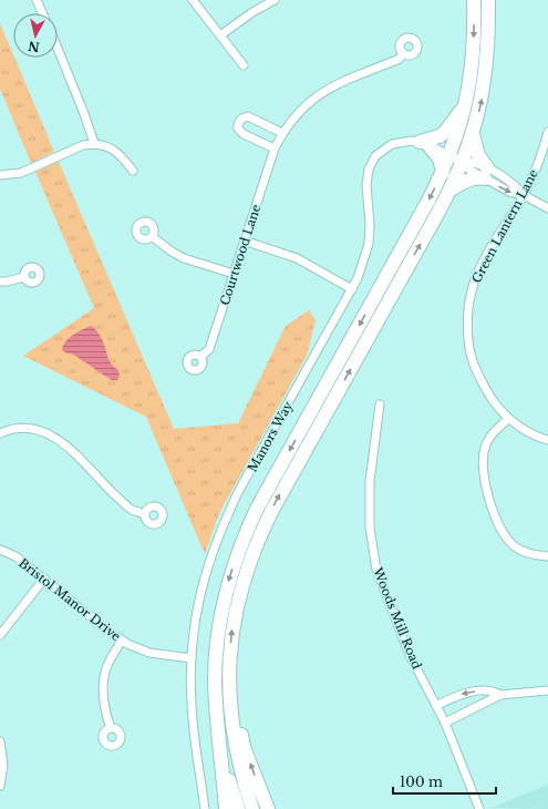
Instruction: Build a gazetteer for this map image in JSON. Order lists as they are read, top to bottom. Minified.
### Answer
{"streets":{"street":["Green Lantern Lane","Courtwood Lane","Manors Way","Bristol Manor Drive","Woods Mill Road"]},"crossings":[["Green Lantern Lane","Manors Way"],["Manors Way","Bristol Manor Drive"]],"scale_bar":"100 m","north":"bottom"}
